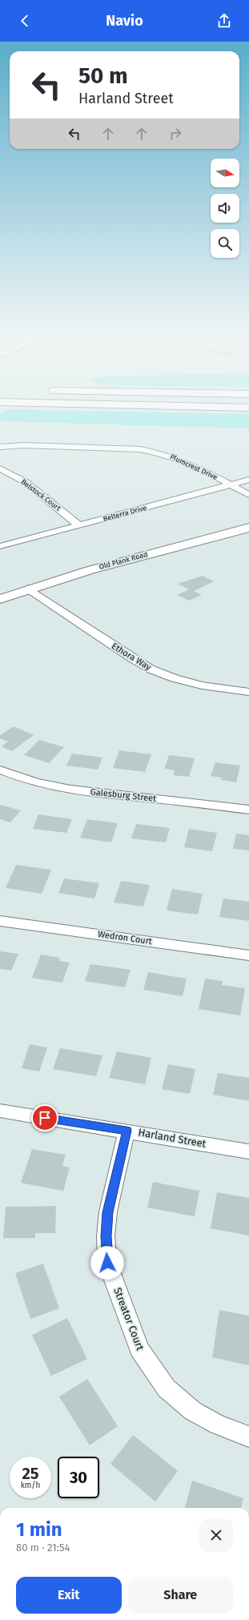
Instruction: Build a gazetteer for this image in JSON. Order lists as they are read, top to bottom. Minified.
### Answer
{"streets":{"main road":["Old Plank Road"],"street":["Plumcrest Drive","Belstock Court","Belterra Drive","Ethora Way","Galesburg Street","Wedron Court","Harland Street","Streator Court"]},"crossings":[["Plumcrest Drive","Belterra Drive"],["Belstock Court","Belterra Drive"],["Old Plank Road","Ethora Way"],["Harland Street","Streator Court"]],"north":"right","page":{"header":"Navio","turn":["50 m","Harland Street"],"speed":"25 km/h","limit":"30","heading":["1 min","80 m · 21:54"],"buttons":["Exit","Share"]}}
